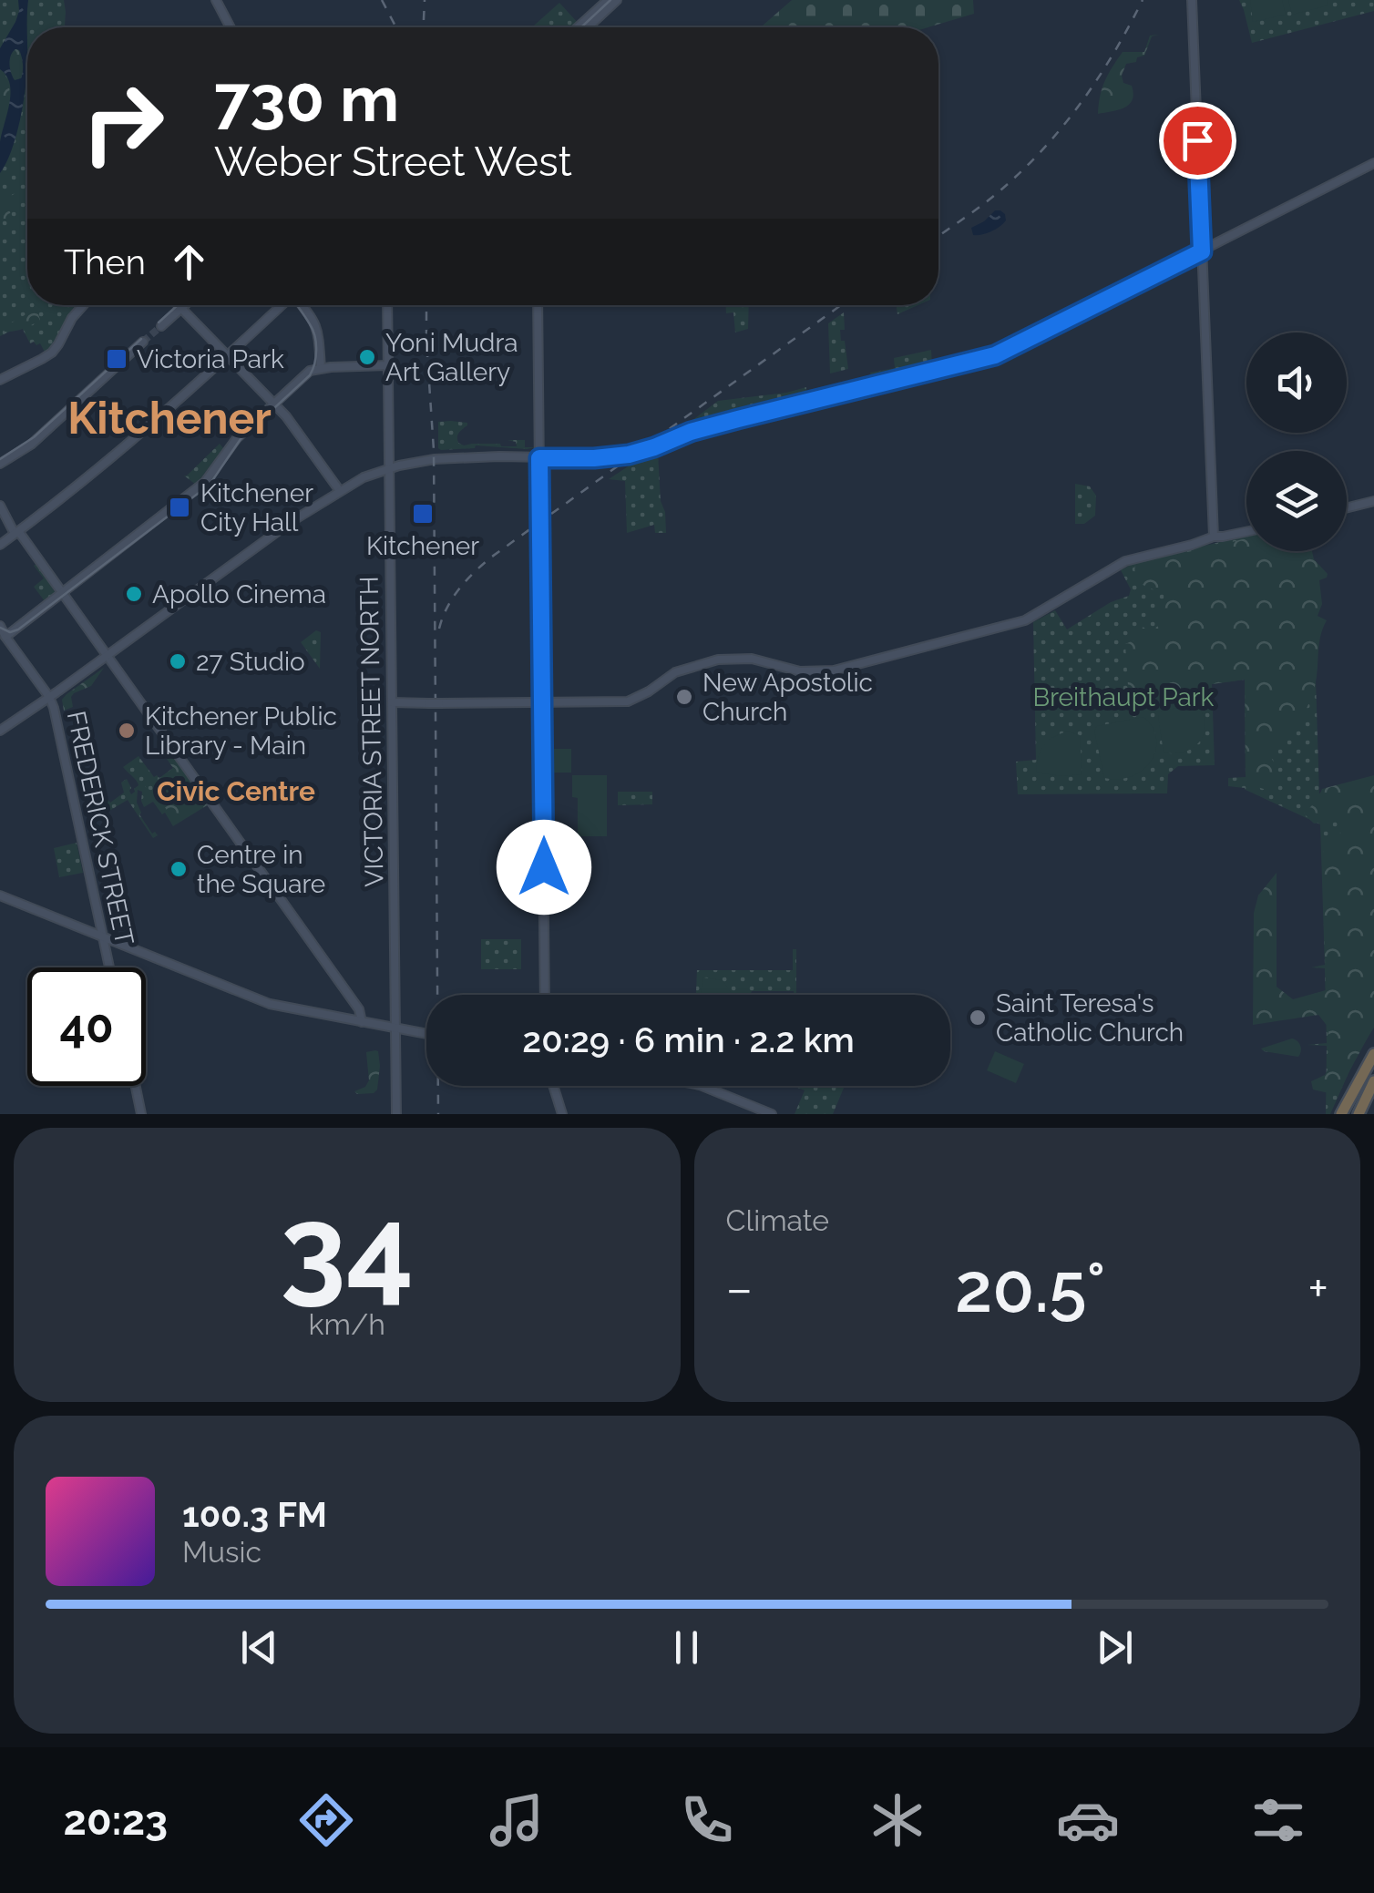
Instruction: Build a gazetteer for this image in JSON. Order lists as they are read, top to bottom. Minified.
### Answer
{"streets":{"street":["VICTORIA STREET NORTH","FREDERICK STREET"]},"districts":["Kitchener","Civic Centre"],"parks":["Breithaupt Park"],"places":{"other":["Yoni Mudra Art Gallery","Apollo Cinema","27 Studio","New Apostolic Church","Kitchener Public Library - Main","Centre in the Square","Saint Teresa's Catholic Church"],"transit":["Victoria Park","Kitchener City Hall","Kitchener"]},"page":{"turn":["730 m","Weber Street West"],"then":"Then","limit":"40","trip":"20:29 · 6 min · 2.2 km","tile":[["34","km/h"],"Climate"],"heat":["−","20.5°","+"],"song":["100.3 FM","Music"],"tabs":"20:23"}}
